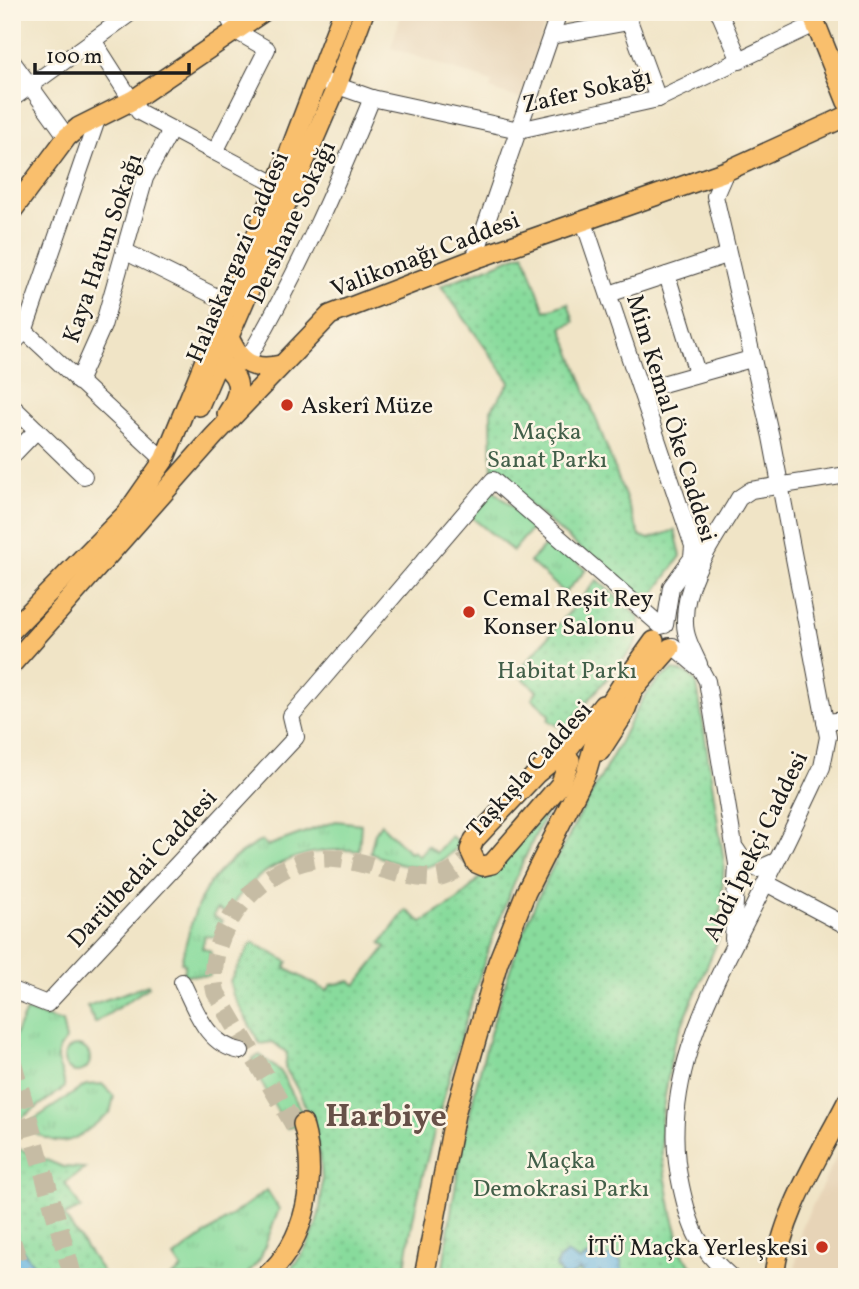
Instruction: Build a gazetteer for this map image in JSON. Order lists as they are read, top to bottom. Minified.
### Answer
{"streets":{"main road":["Valikonağı Caddesi","Halaskargazi Caddesi","Taşkışla Caddesi"],"street":["Zafer Sokağı","Dershane Sokağı","Kaya Hatun Sokağı","Mim Kemal Öke Caddesi","Abdi İpekçi Caddesi","Darülbedai Caddesi"]},"crossings":[["Zafer Sokağı","Dershane Sokağı"],["Zafer Sokağı","Halaskargazi Caddesi"],["Valikonağı Caddesi","Halaskargazi Caddesi"],["Valikonağı Caddesi","Mim Kemal Öke Caddesi"],["Valikonağı Caddesi","Abdi İpekçi Caddesi"],["Mim Kemal Öke Caddesi","Taşkışla Caddesi"],["Mim Kemal Öke Caddesi","Darülbedai Caddesi"],["Taşkışla Caddesi","Darülbedai Caddesi"]],"districts":["Harbiye"],"parks":["Maçka Sanat Parkı","Habitat Parkı","Maçka Demokrasi Parkı"],"places":["Askerî Müze","Cemal Reşit Rey Konser Salonu","İTÜ Maçka Yerleşkesi"],"scale_bar":"100 m"}
